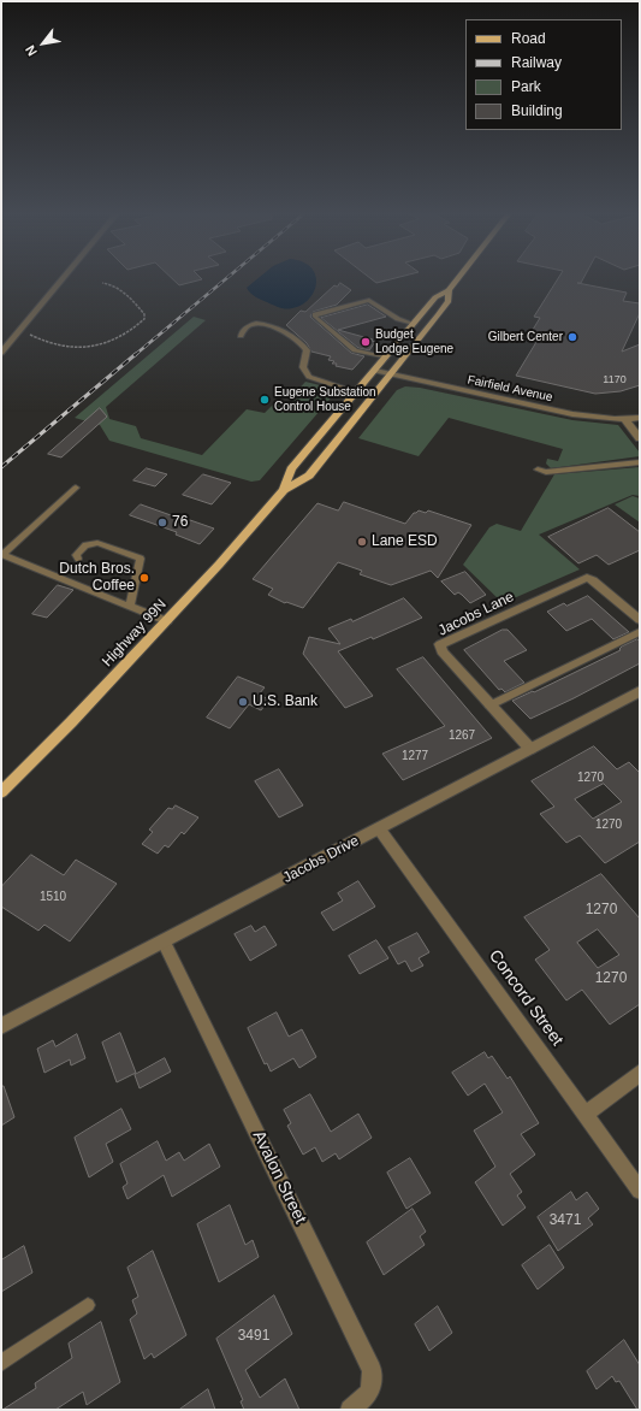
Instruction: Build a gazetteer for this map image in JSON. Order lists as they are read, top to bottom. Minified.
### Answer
{"streets":{"main road":["Highway 99N"],"street":["Fairfield Avenue","Jacobs Lane","Jacobs Drive","Concord Street","Avalon Street"]},"crossings":[["Fairfield Avenue","Highway 99N"],["Jacobs Lane","Jacobs Drive"],["Jacobs Drive","Concord Street"],["Jacobs Drive","Avalon Street"]],"places":["Gilbert Center","Budget Lodge Eugene","Eugene Substation Control House","76","Lane ESD","Dutch Bros. Coffee","U.S. Bank"],"house_numbers":["1170","1267","1277","1270","1270","1510","1270","1270","3471","3491"],"legend":["Road","Railway","Park","Building"],"north":"bottom left"}
